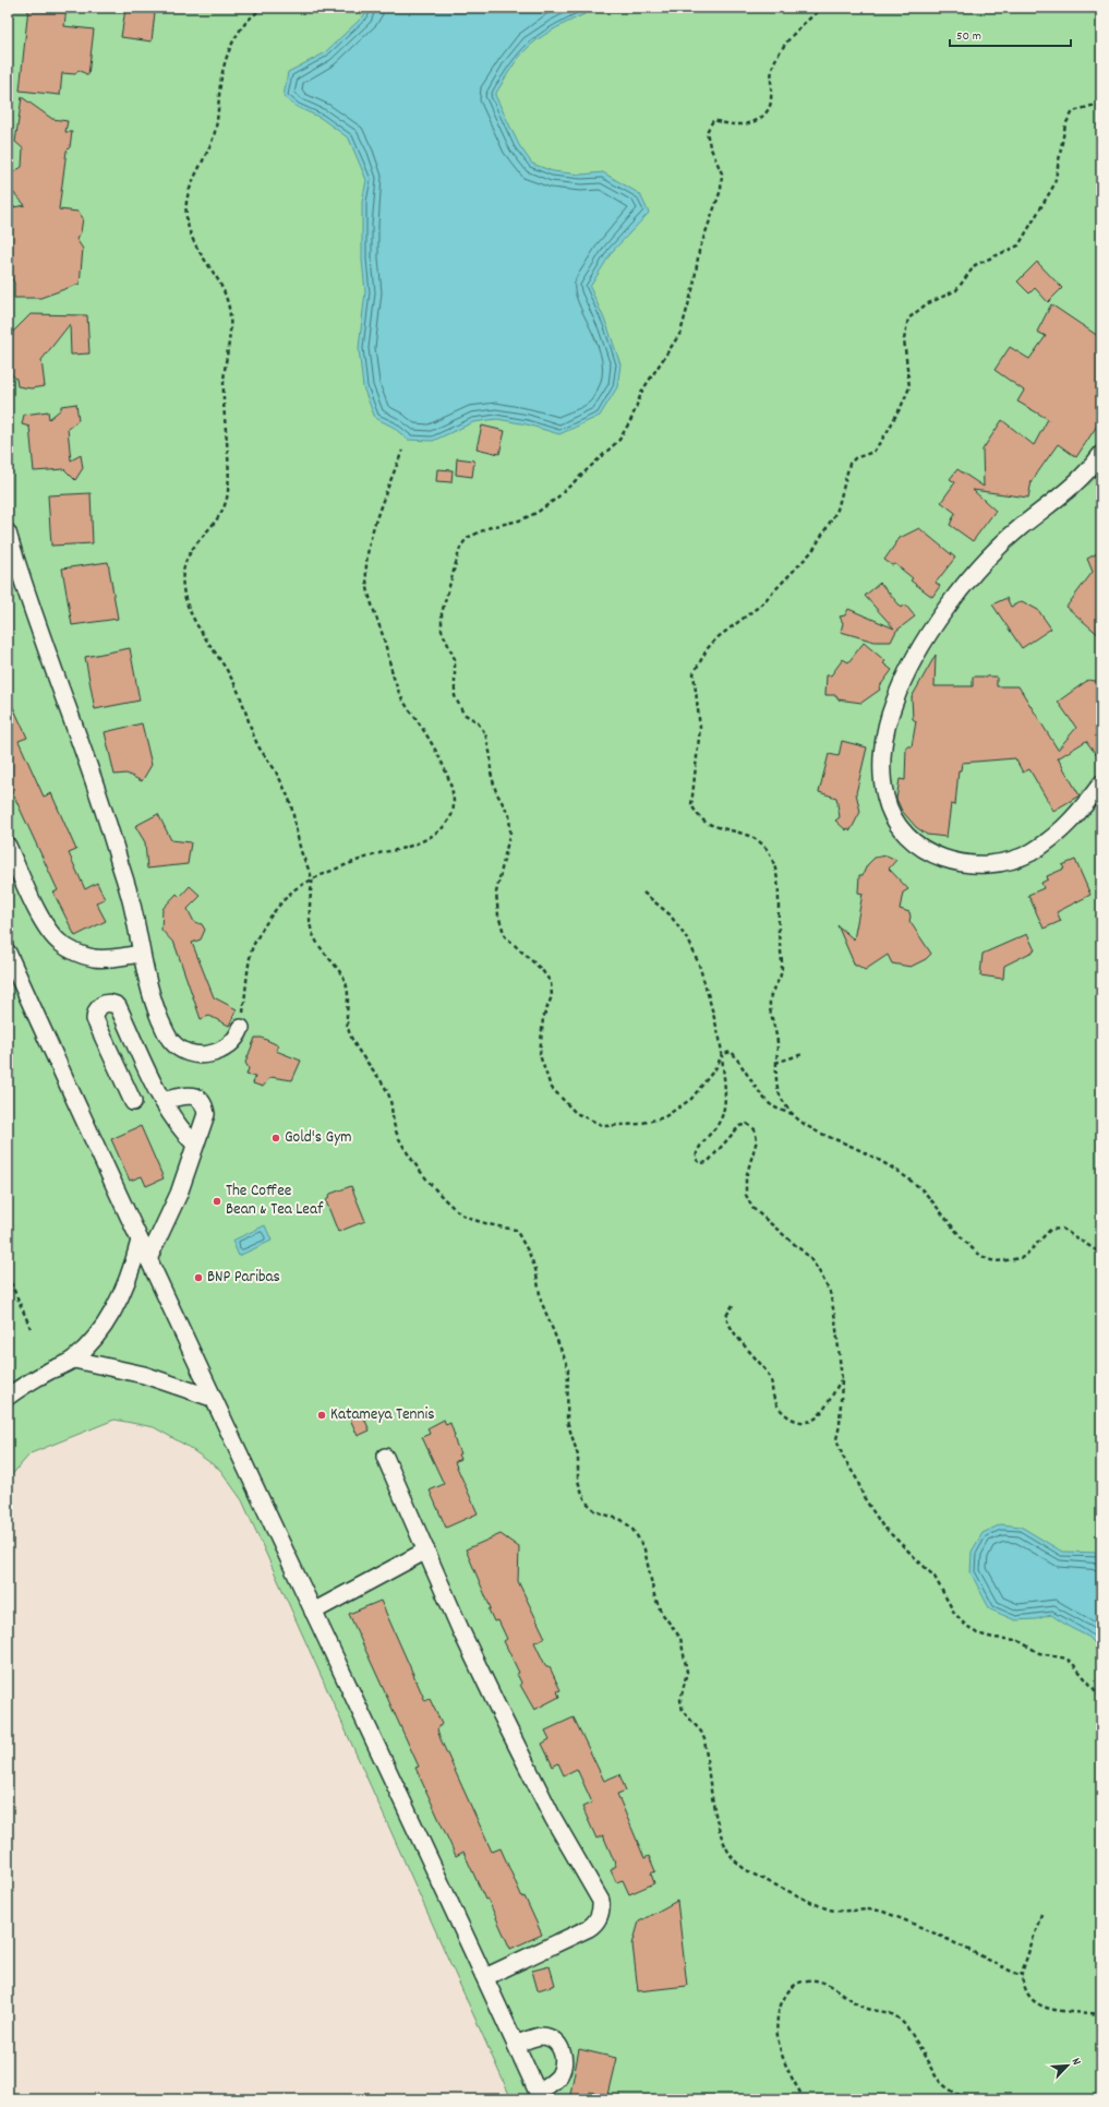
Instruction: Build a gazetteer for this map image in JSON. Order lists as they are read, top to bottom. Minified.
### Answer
{"places":["Gold's Gym","The Coffee Bean & Tea Leaf","BNP Paribas","Katameya Tennis"],"scale_bar":"50 m","north":"top right"}
